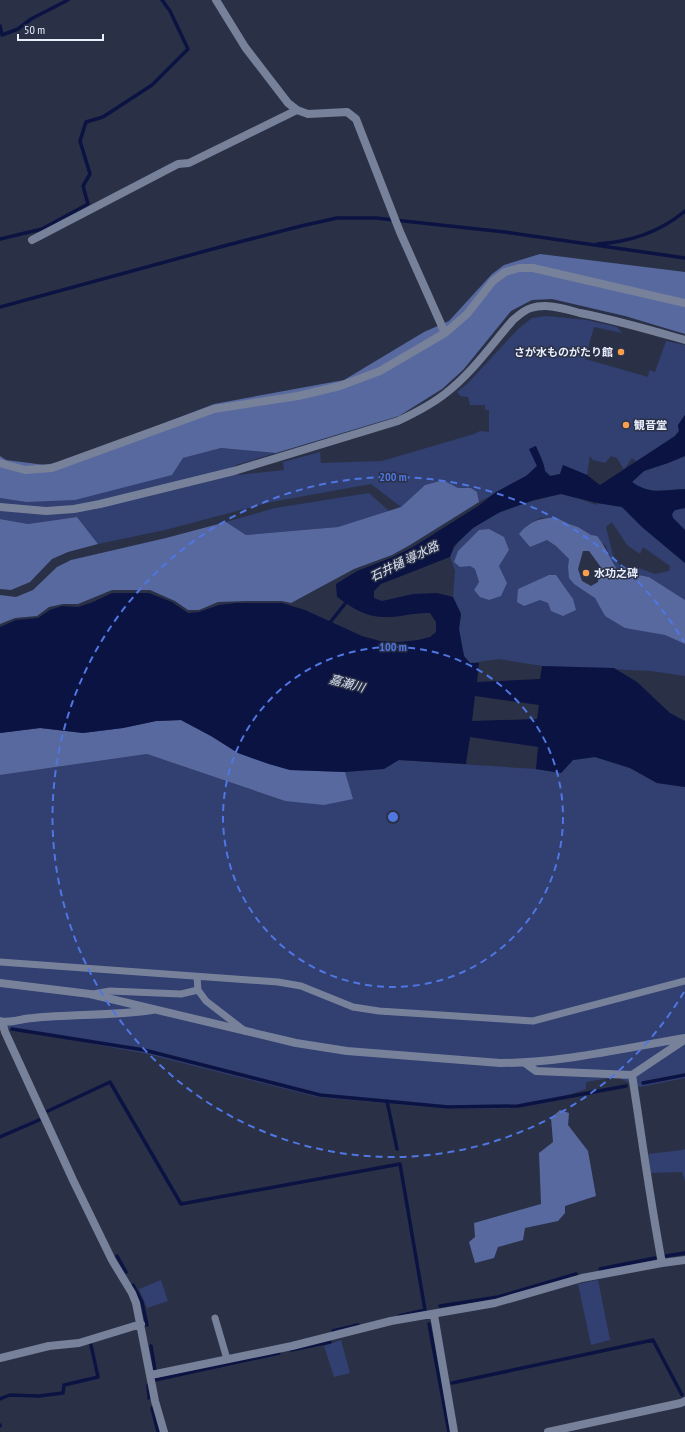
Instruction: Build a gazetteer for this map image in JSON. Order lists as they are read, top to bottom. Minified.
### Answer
{"water":["石井樋 導水路","嘉瀬川"],"places":["さが水ものがたり館","観音堂","水功之碑"],"scale_bar":"50 m","rings":["200 m","100 m"]}
